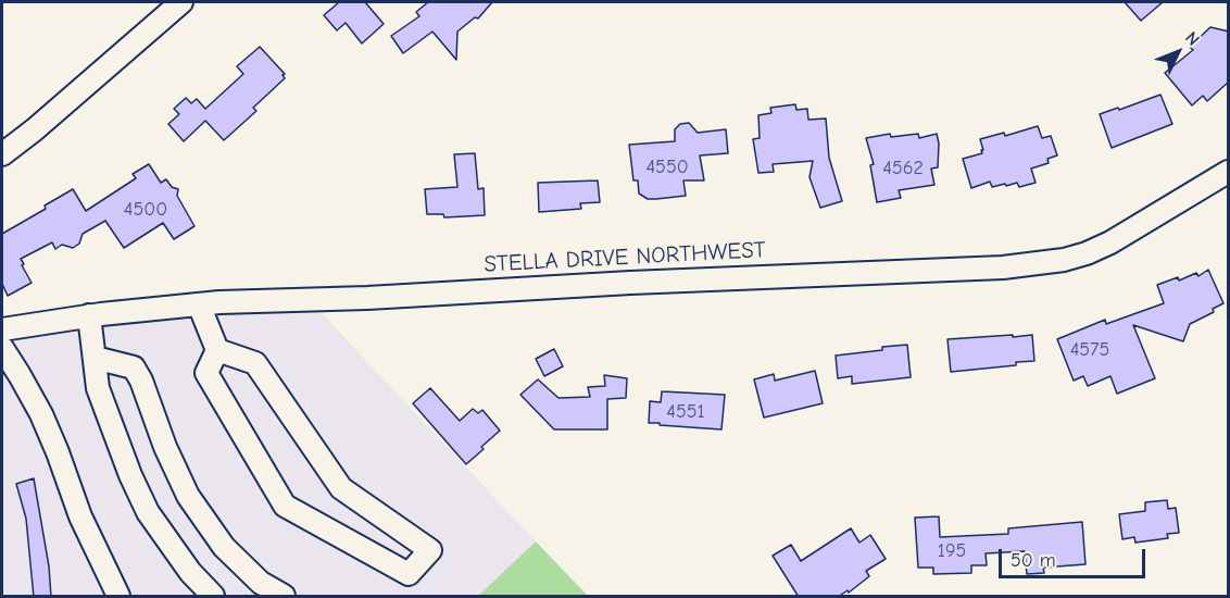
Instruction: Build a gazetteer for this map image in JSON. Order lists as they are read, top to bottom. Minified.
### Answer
{"streets":{"street":["STELLA DRIVE NORTHWEST"]},"house_numbers":["4550","4562","4500","4575","4551","195"],"scale_bar":"50 m","north":"top right"}
